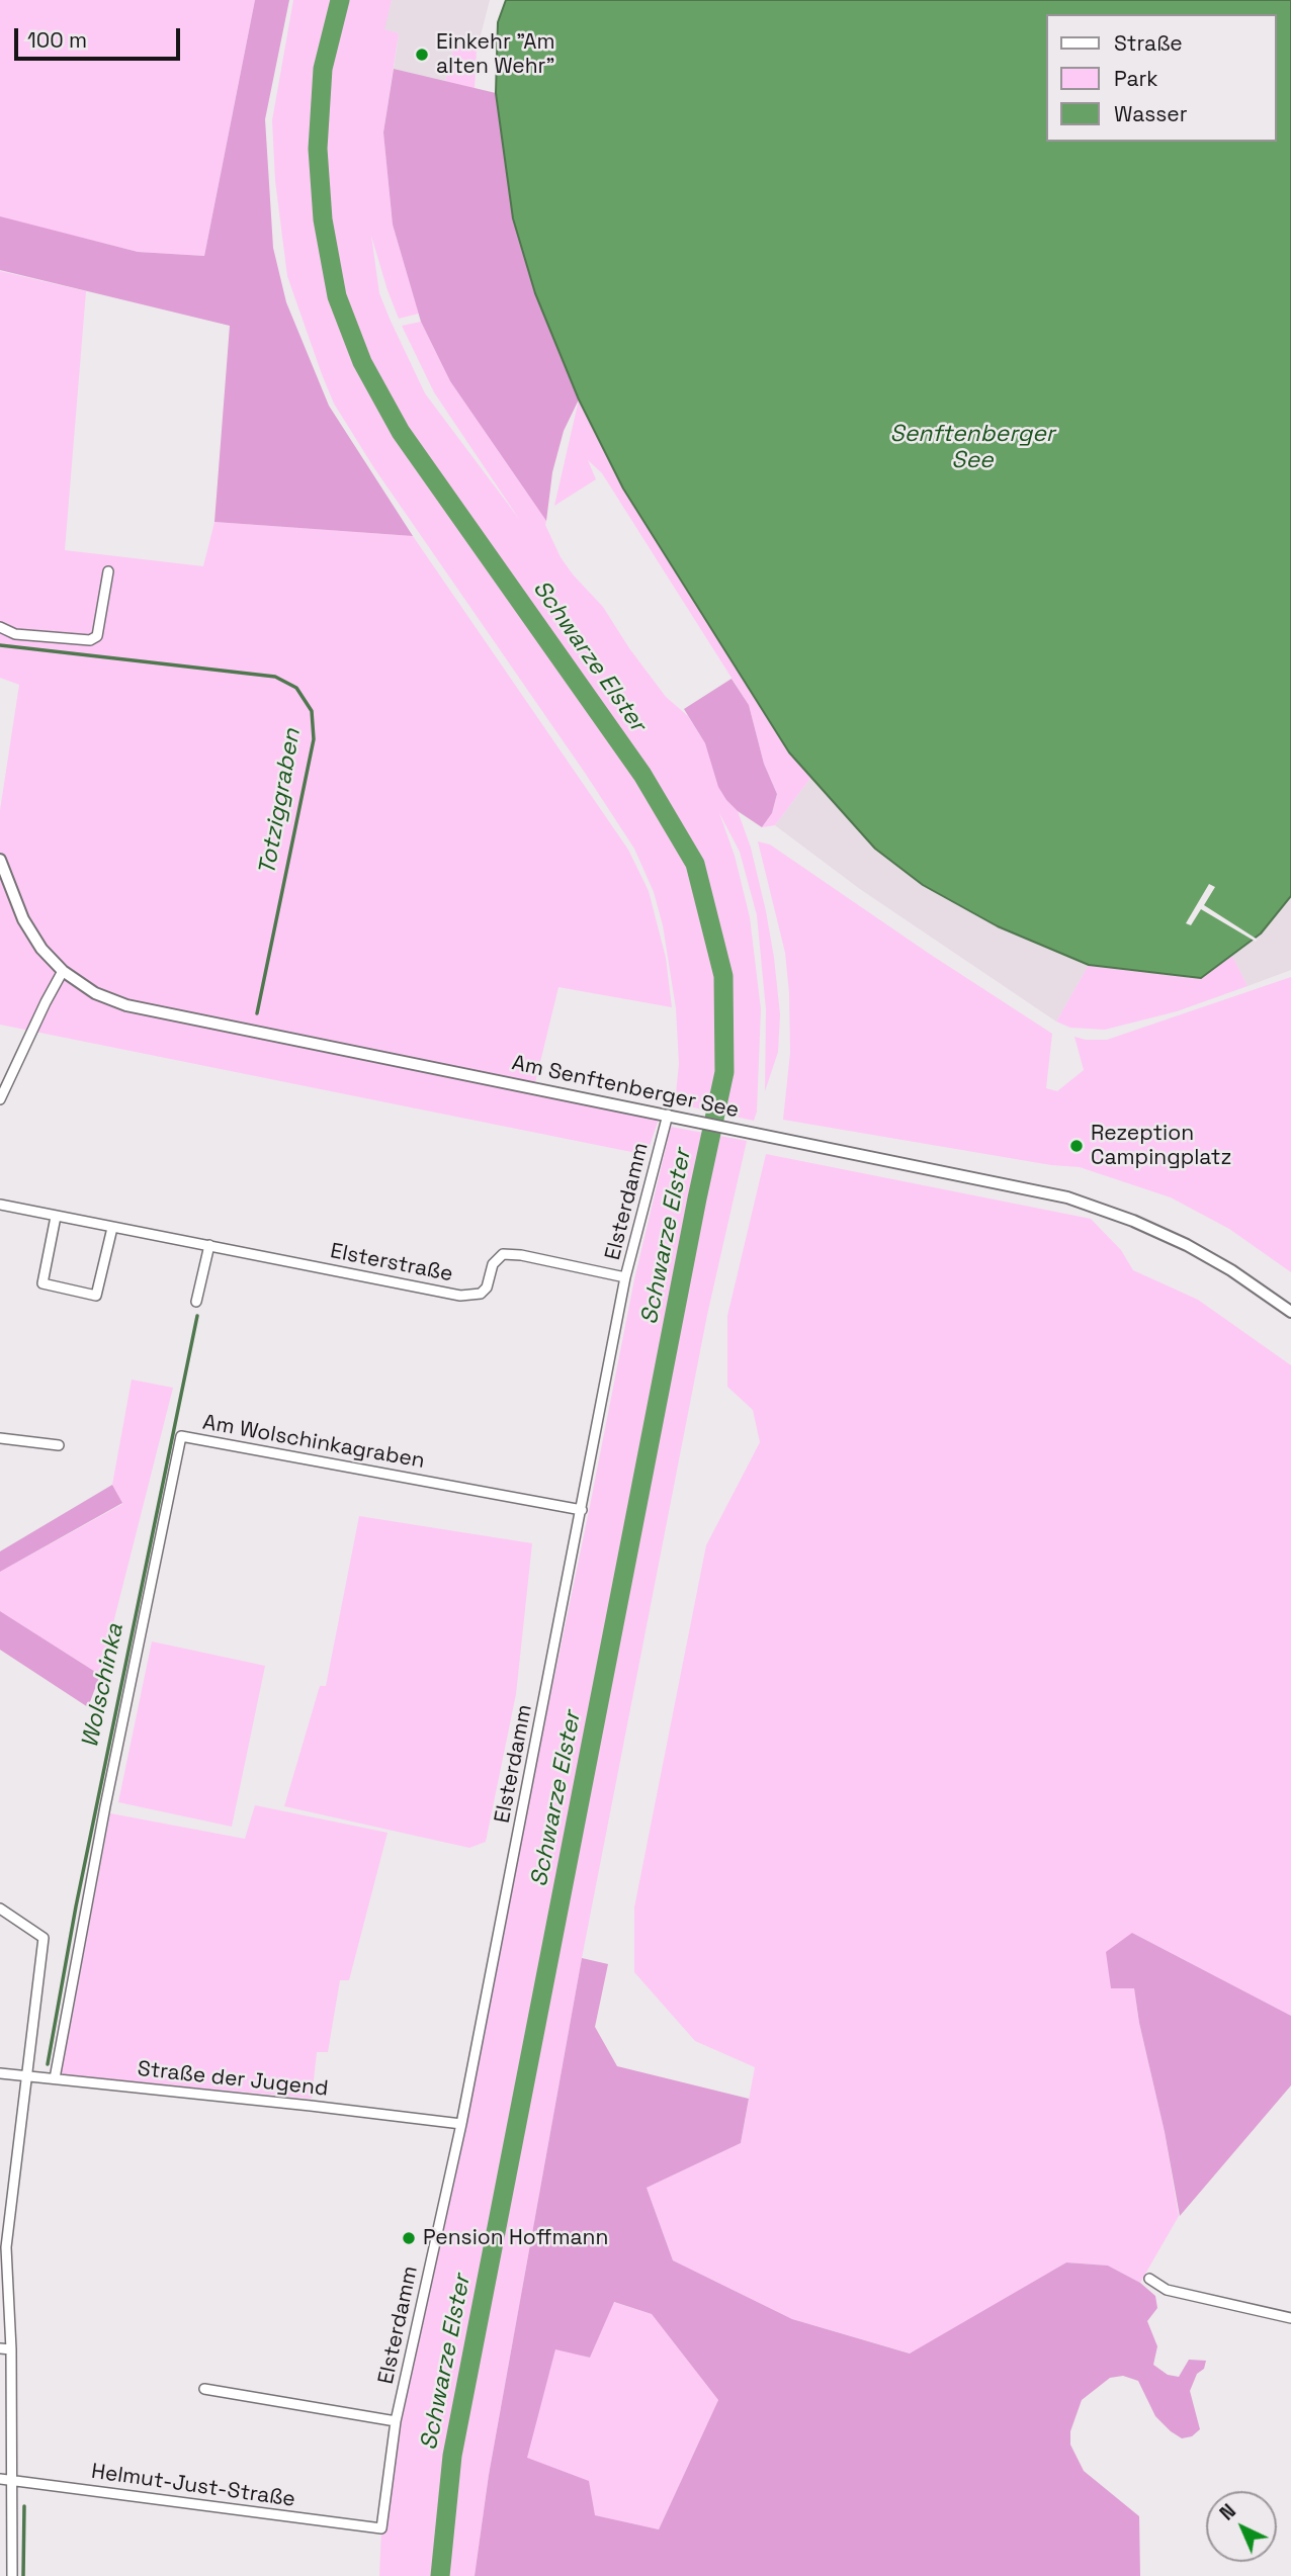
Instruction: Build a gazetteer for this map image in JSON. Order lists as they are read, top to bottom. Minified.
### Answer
{"streets":{"street":["Am Senftenberger See","Elsterdamm","Elsterstraße","Am Wolschinkagraben","Straße der Jugend","Helmut-Just-Straße"]},"crossings":[["Am Senftenberger See","Elsterdamm"],["Elsterdamm","Elsterstraße"],["Elsterdamm","Am Wolschinkagraben"],["Elsterdamm","Straße der Jugend"],["Elsterdamm","Helmut-Just-Straße"],["Am Wolschinkagraben","Straße der Jugend"]],"water":["Senftenberger See","Schwarze Elster","Totziggraben","Wolschinka"],"places":["Einkehr \"Am alten Wehr\"","Rezeption Campingplatz","Pension Hoffmann"],"legend":["Straße","Park","Wasser"],"scale_bar":"100 m","north":"top left"}
